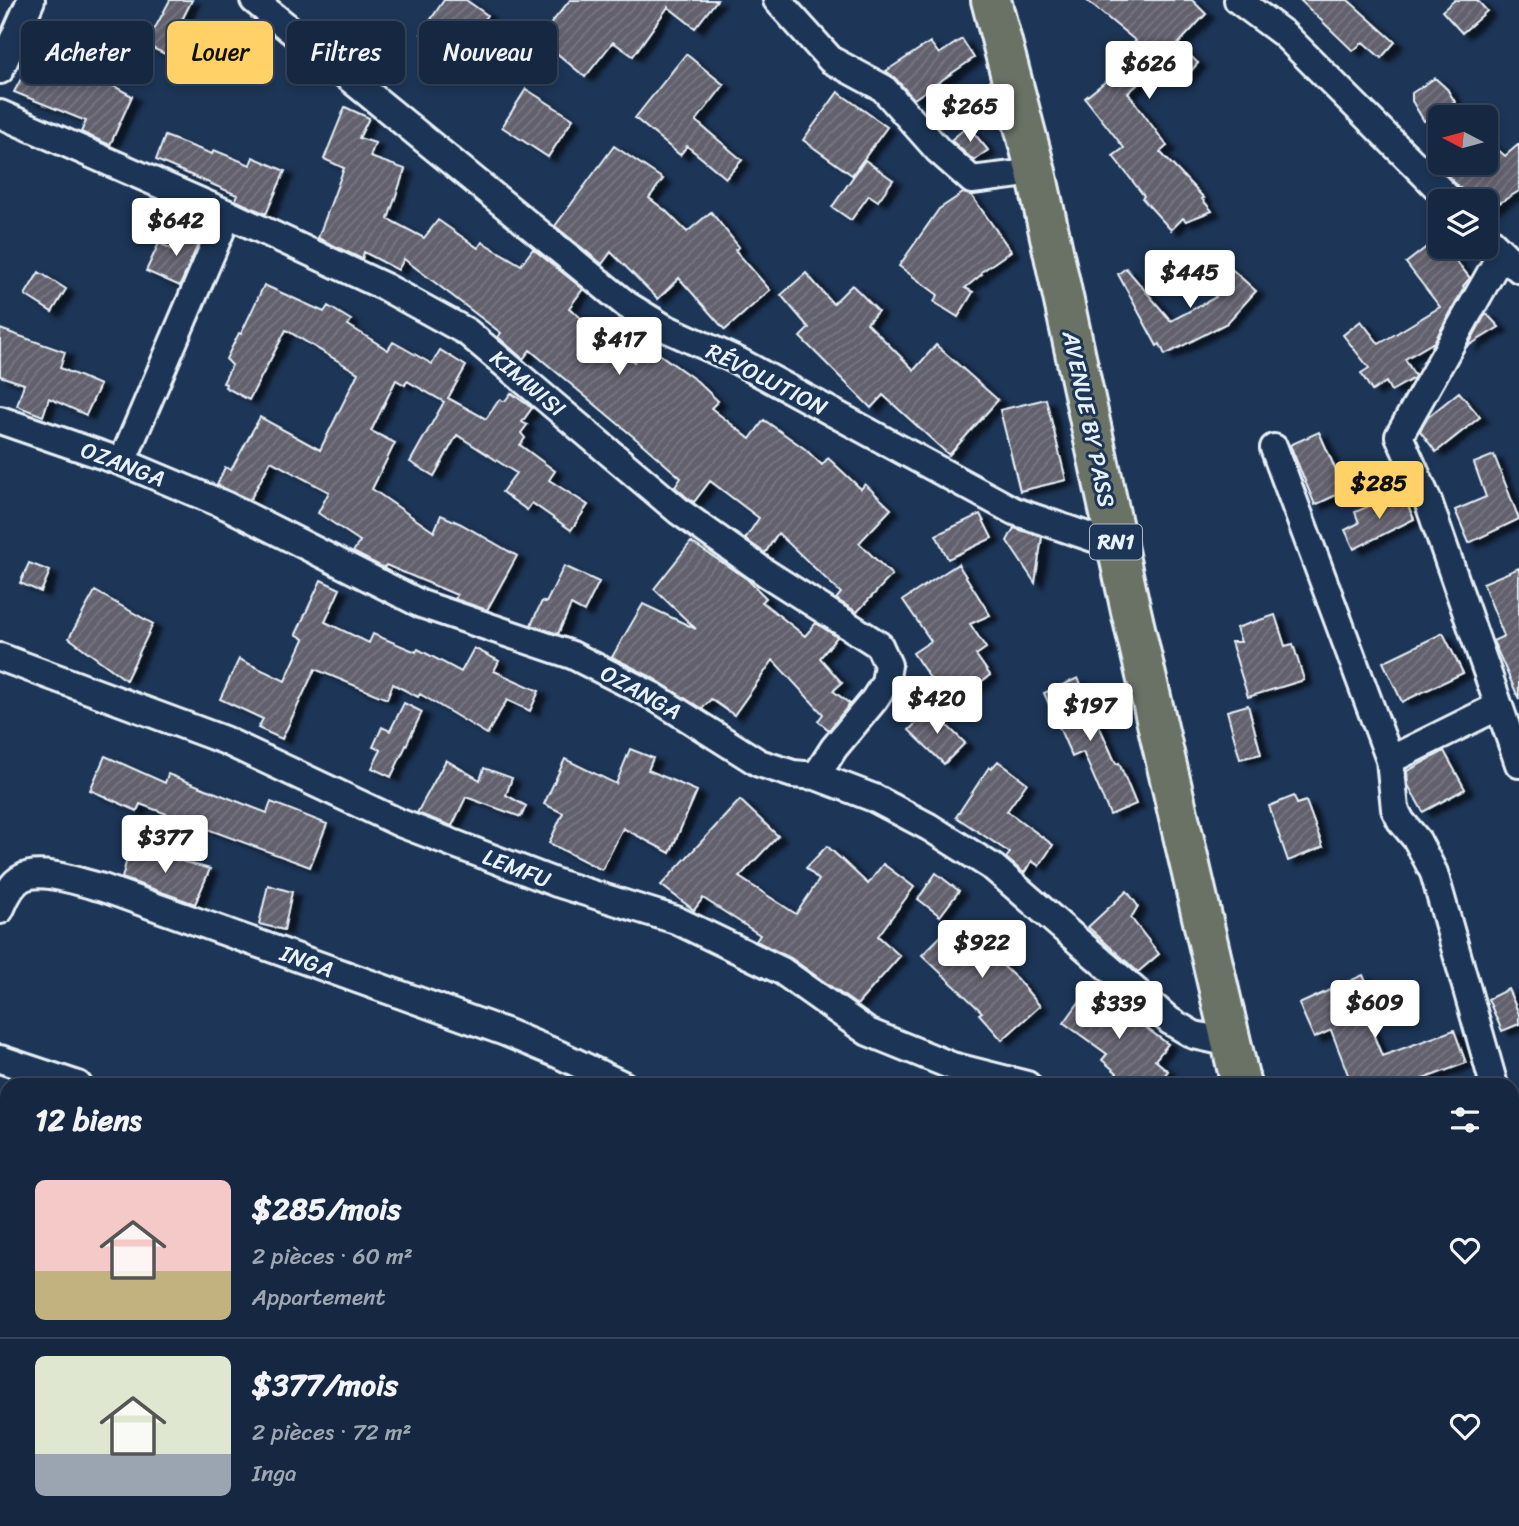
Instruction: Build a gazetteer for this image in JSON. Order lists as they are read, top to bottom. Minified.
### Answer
{"streets":{"highway":["AVENUE BY PASS","RN1"],"street":["RÉVOLUTION","KIMWISI","OZANGA","LEMFU","INGA"]},"crossings":[["RÉVOLUTION","AVENUE BY PASS"],["KIMWISI","OZANGA"],["AVENUE BY PASS","OZANGA"]],"north":"left","page":{"chip":["Acheter","Louer","Filtres","Nouveau"],"price":["$626","$265","$642","$445","$417","$285","$420","$197","$377","$922","$609","$339"],"heading":"12 biens","list":[{"name":"$285/mois","note":"2 pièces · 60 m² · Appartement"},{"name":"$377/mois","note":"2 pièces · 72 m² · Inga"}]}}
